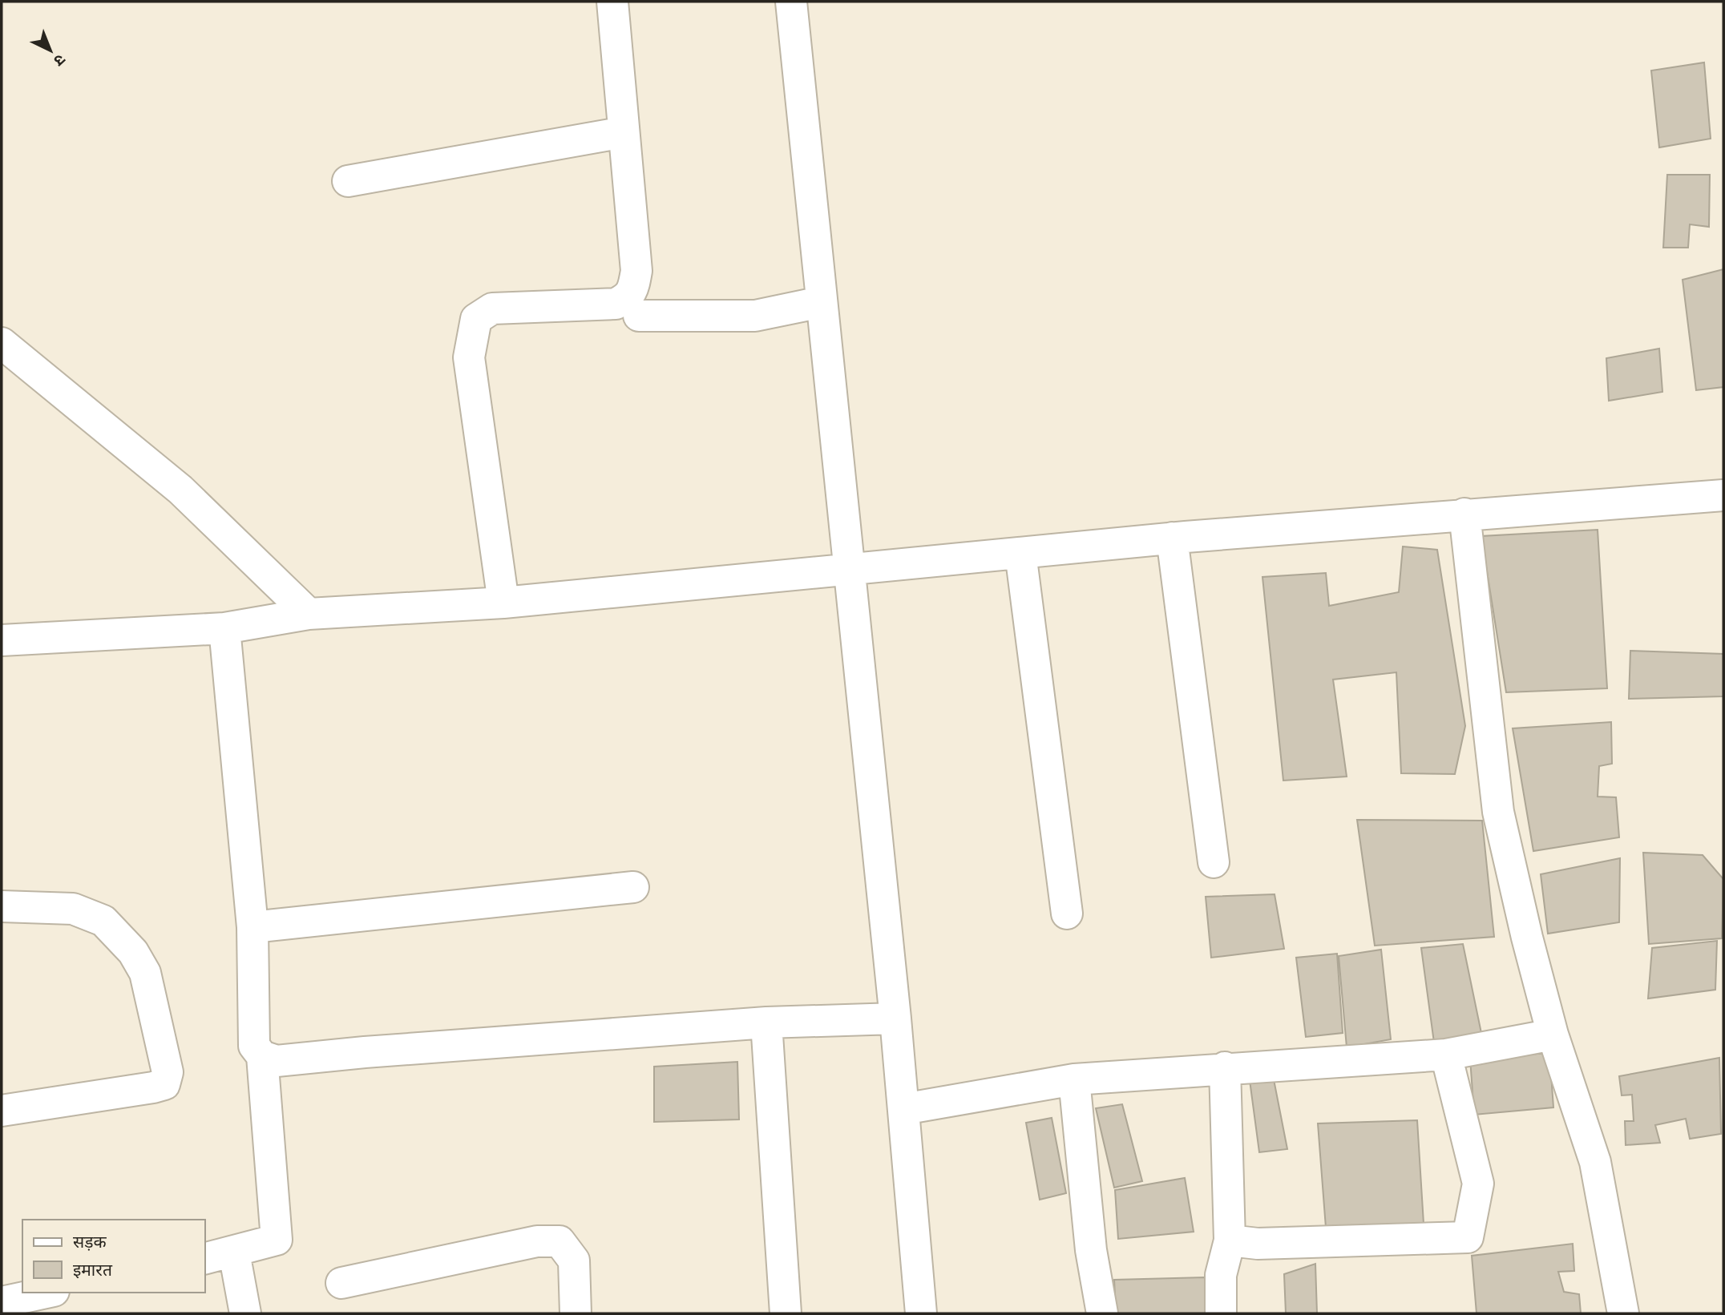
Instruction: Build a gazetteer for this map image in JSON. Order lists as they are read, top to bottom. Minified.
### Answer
{"legend":["सड़क","इमारत"],"north":"bottom right"}
